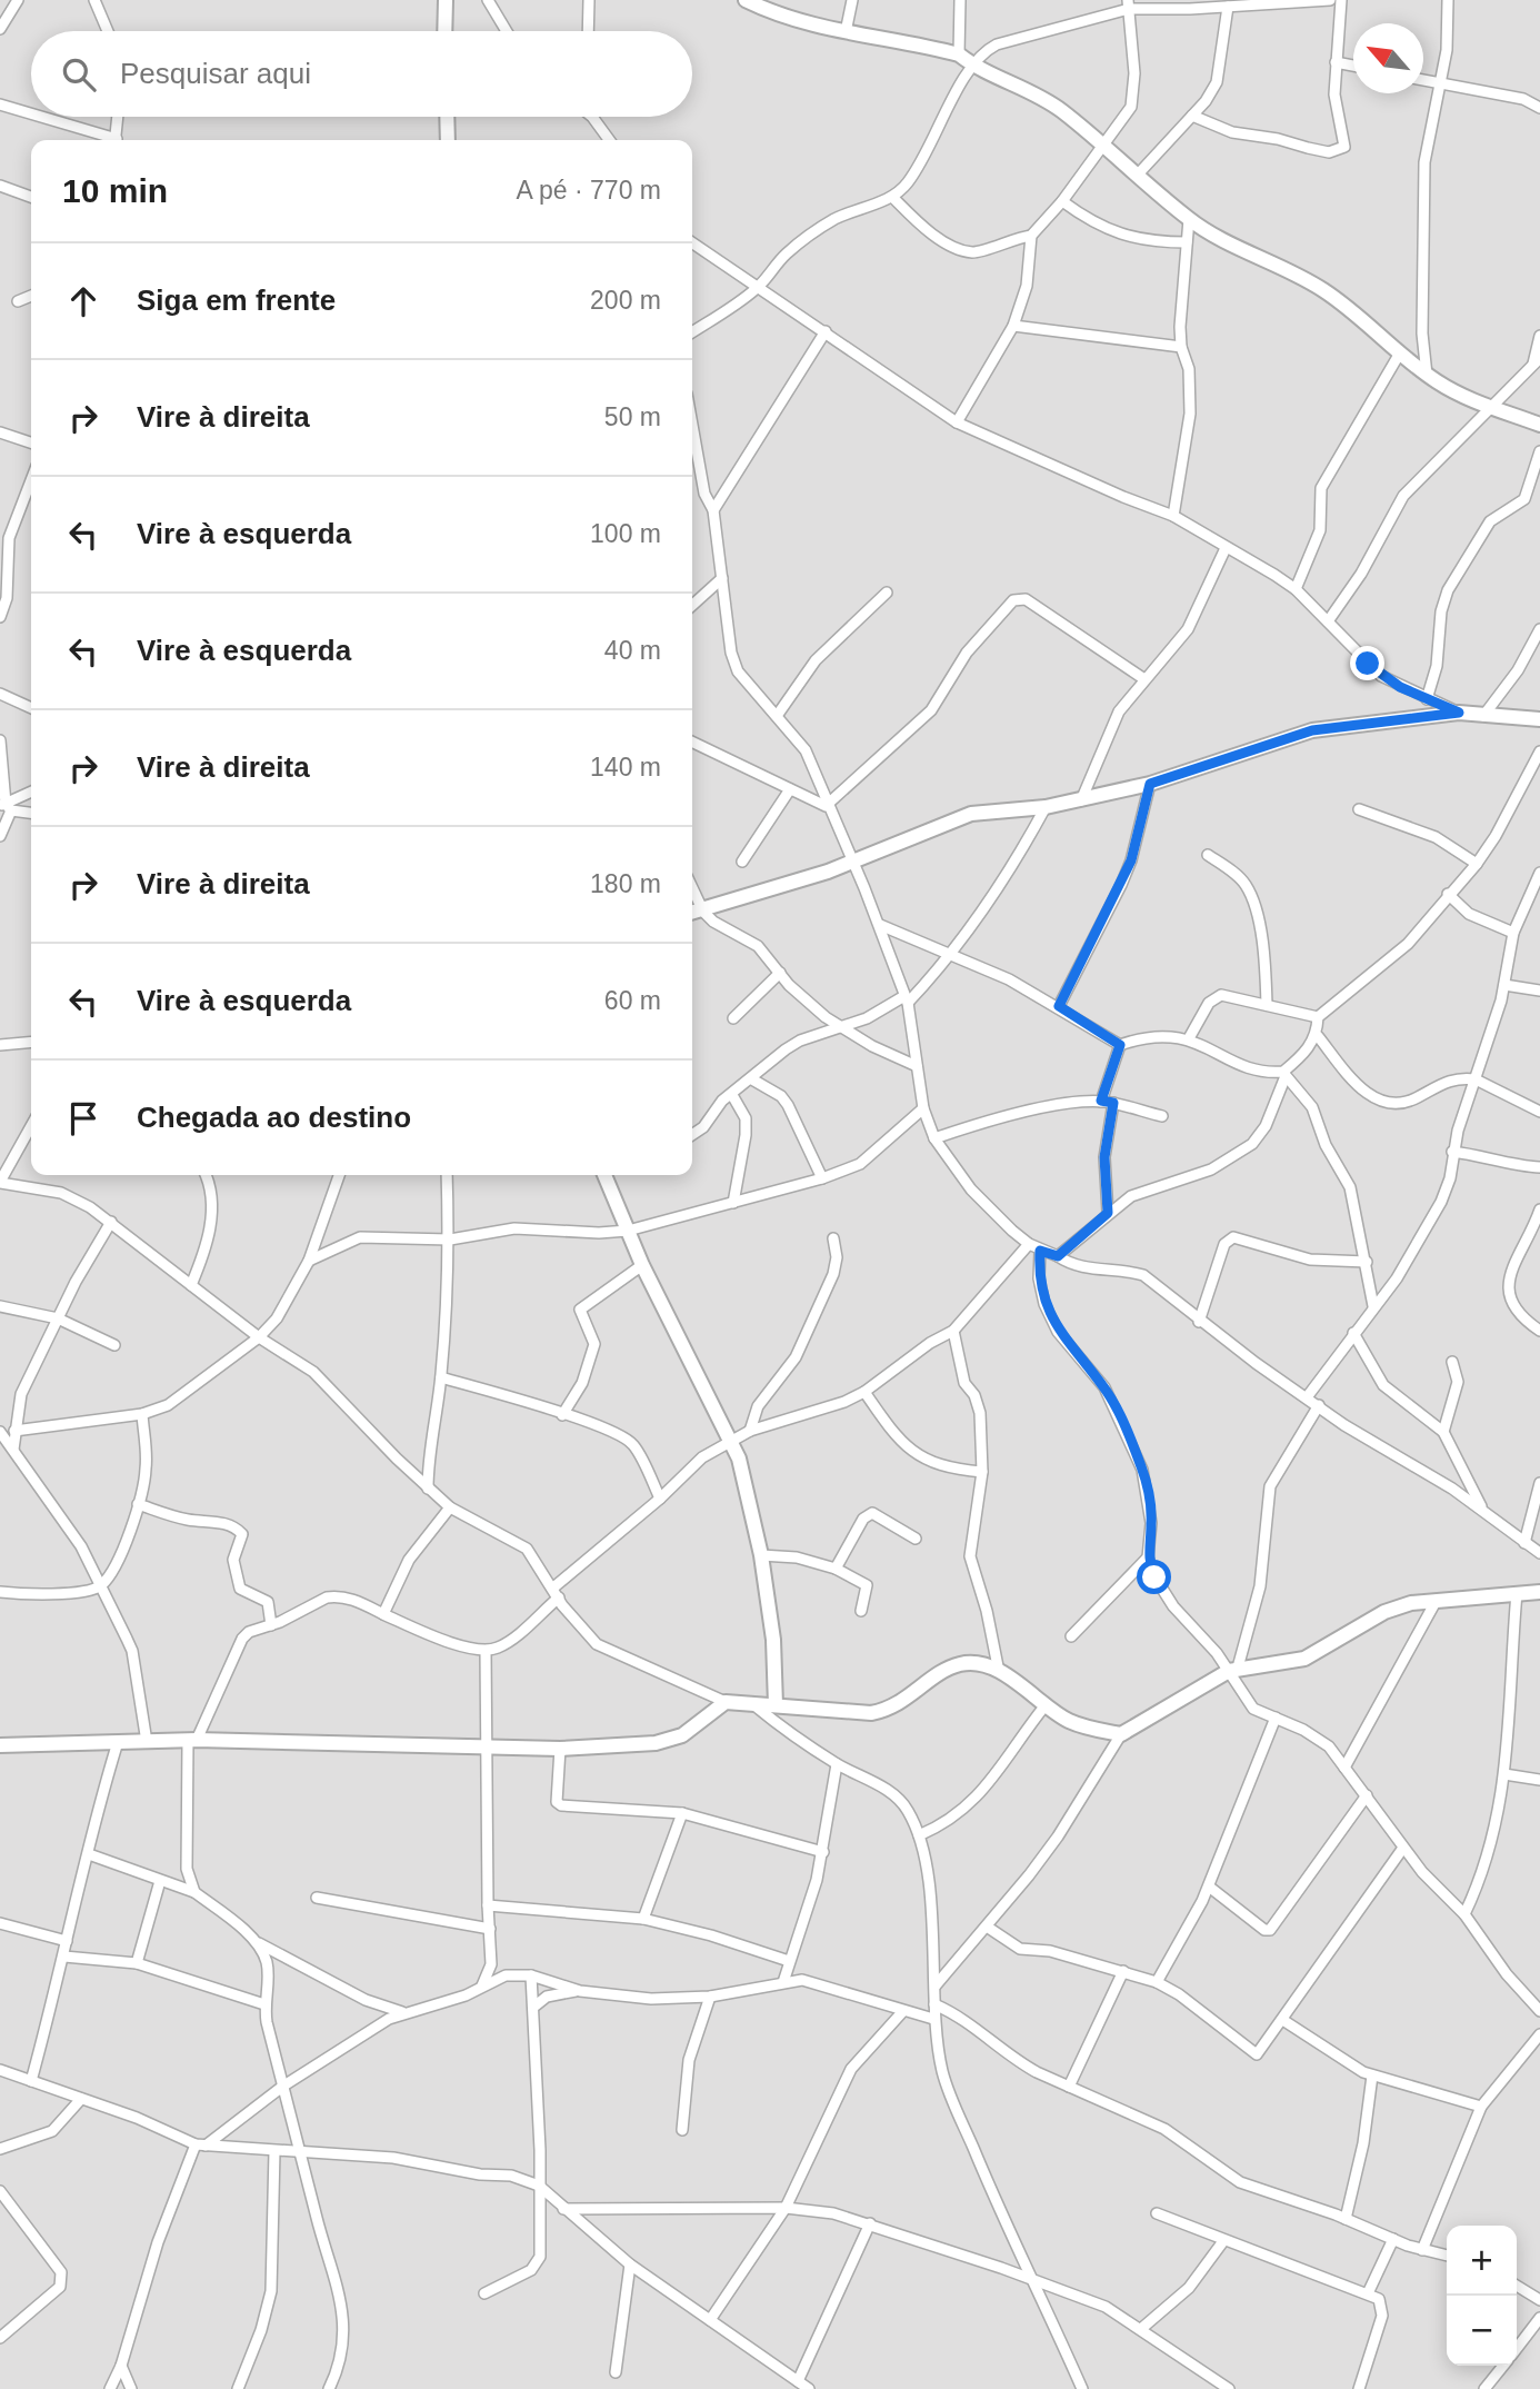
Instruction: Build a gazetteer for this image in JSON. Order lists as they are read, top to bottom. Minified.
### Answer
{"north":"top left","page":{"search":"Pesquisar aqui","heading":["10 min","A pé · 770 m"],"list":[["Siga em frente","200 m"],["Vire à direita","50 m"],["Vire à esquerda","100 m"],["Vire à esquerda","40 m"],["Vire à direita","140 m"],["Vire à direita","180 m"],["Vire à esquerda","60 m"],"Chegada ao destino"],"map_buttons":["+","−"]}}
